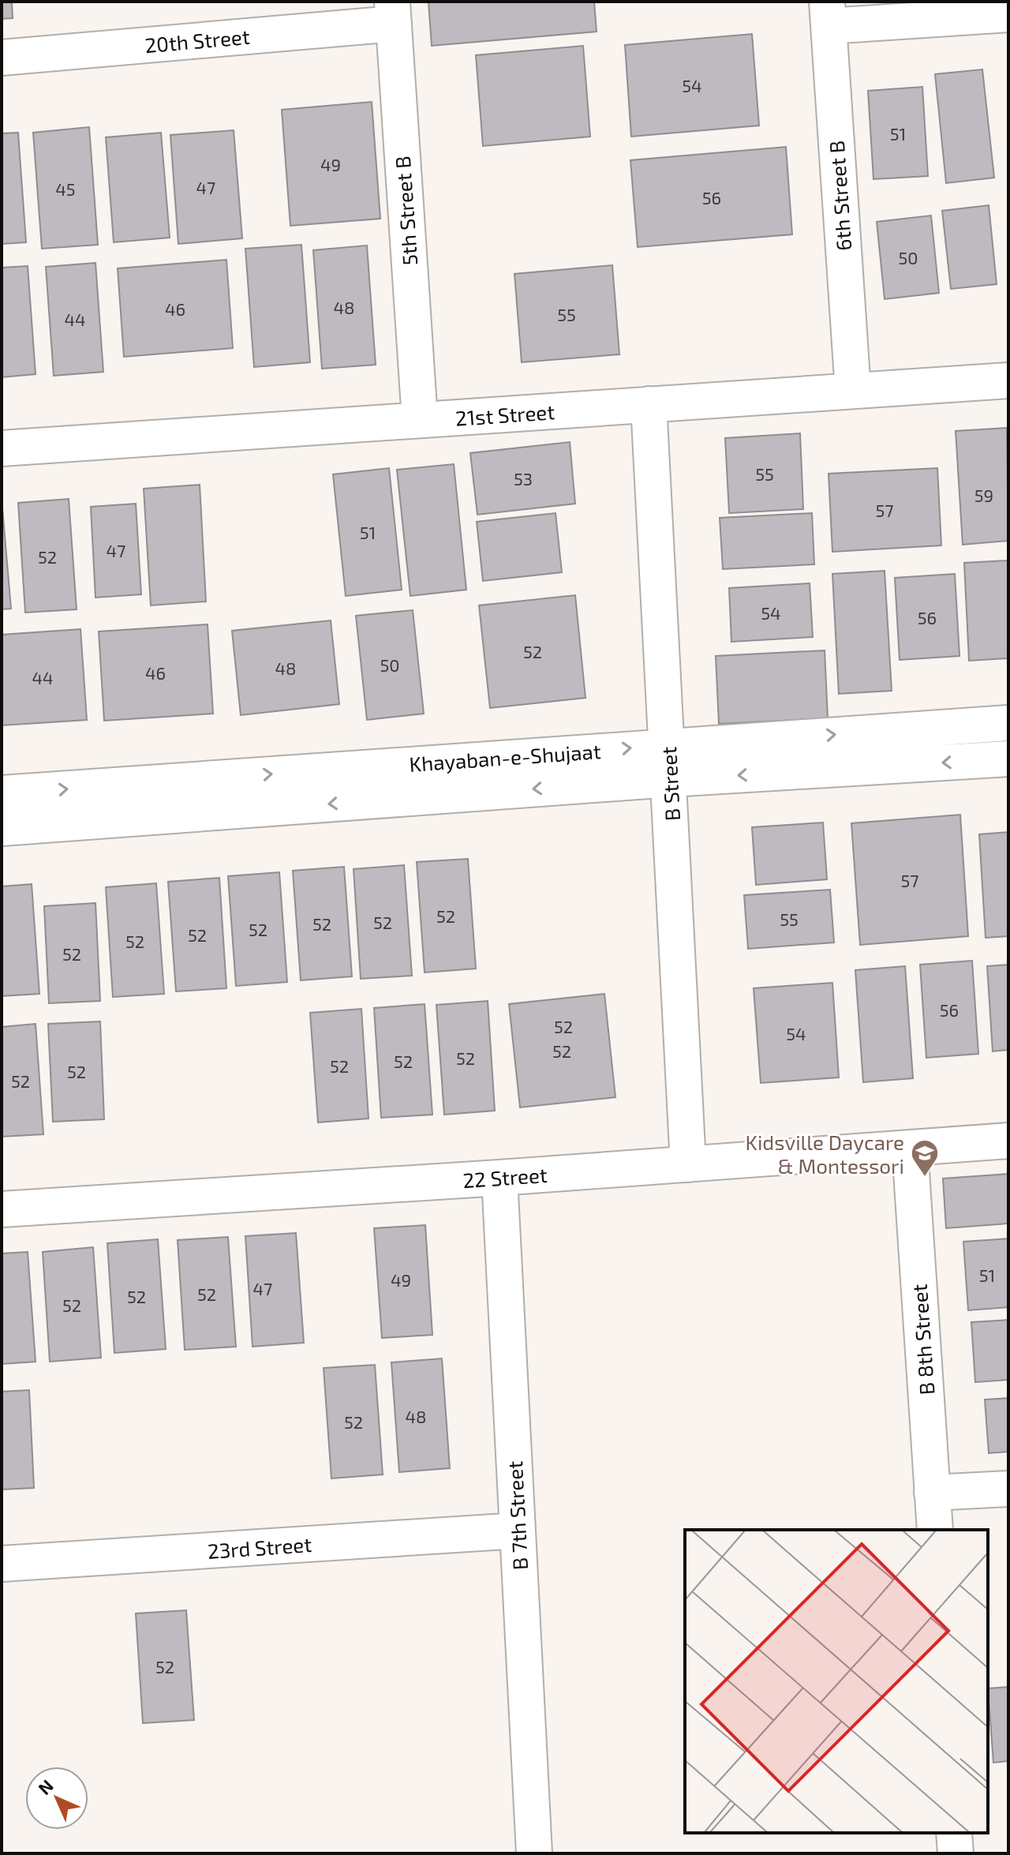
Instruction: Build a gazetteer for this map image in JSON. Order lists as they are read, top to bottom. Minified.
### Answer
{"streets":{"street":["20th Street","6th Street B","5th Street B","21st Street","Khayaban-e-Shujaat","B Street","22 Street","B 8th Street","B 7th Street","23rd Street"]},"crossings":[["20th Street","5th Street B"],["6th Street B","21st Street"],["5th Street B","21st Street"],["21st Street","B Street"],["Khayaban-e-Shujaat","B Street"],["B Street","22 Street"],["22 Street","B 8th Street"],["22 Street","B 7th Street"],["B 7th Street","23rd Street"]],"places":{"school or university":["Kidsville Daycare & Montessori"]},"house_numbers":["54","51","49","47","45","56","50","48","46","55","44","55","53","59","57","51","47","52","54","56","52","50","48","46","44","57","52","55","52","52","52","52","52","52","56","52","54","52","52","52","52","52","52","51","49","47","52","52","52","48","52","52"],"north":"top left"}
